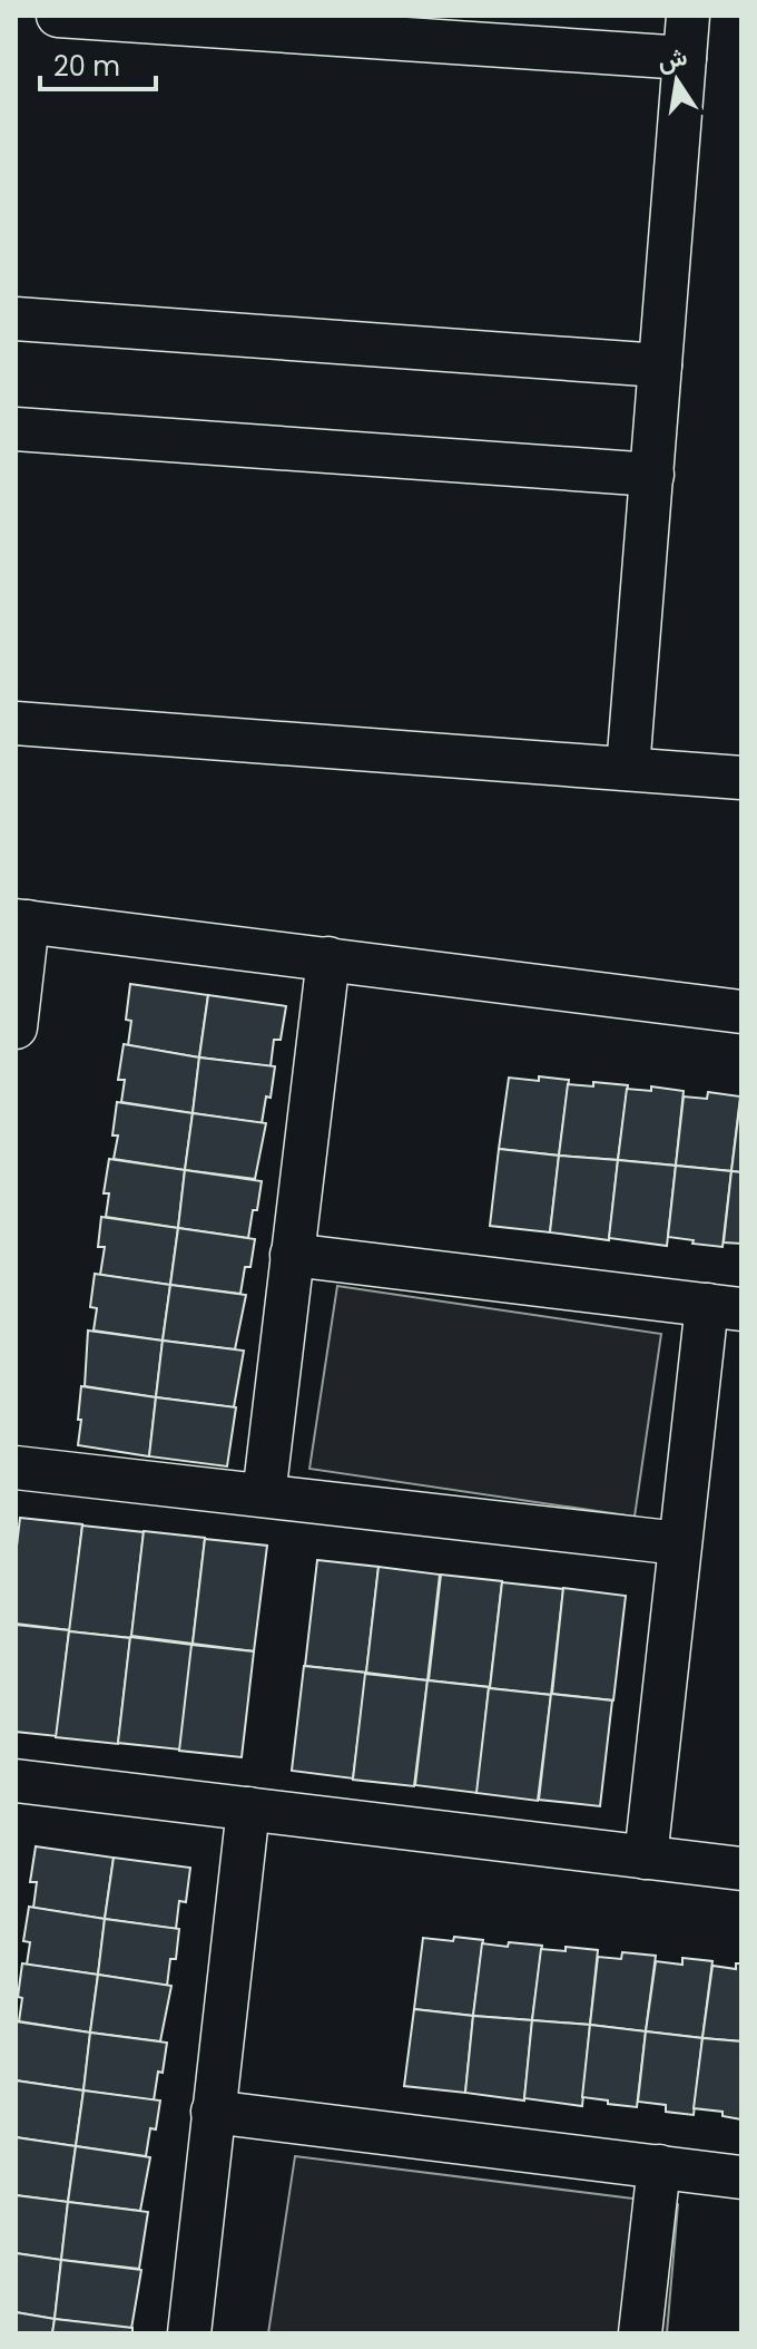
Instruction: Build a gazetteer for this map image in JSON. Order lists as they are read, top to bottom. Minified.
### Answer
{"scale_bar":"20 m","north":"top"}
